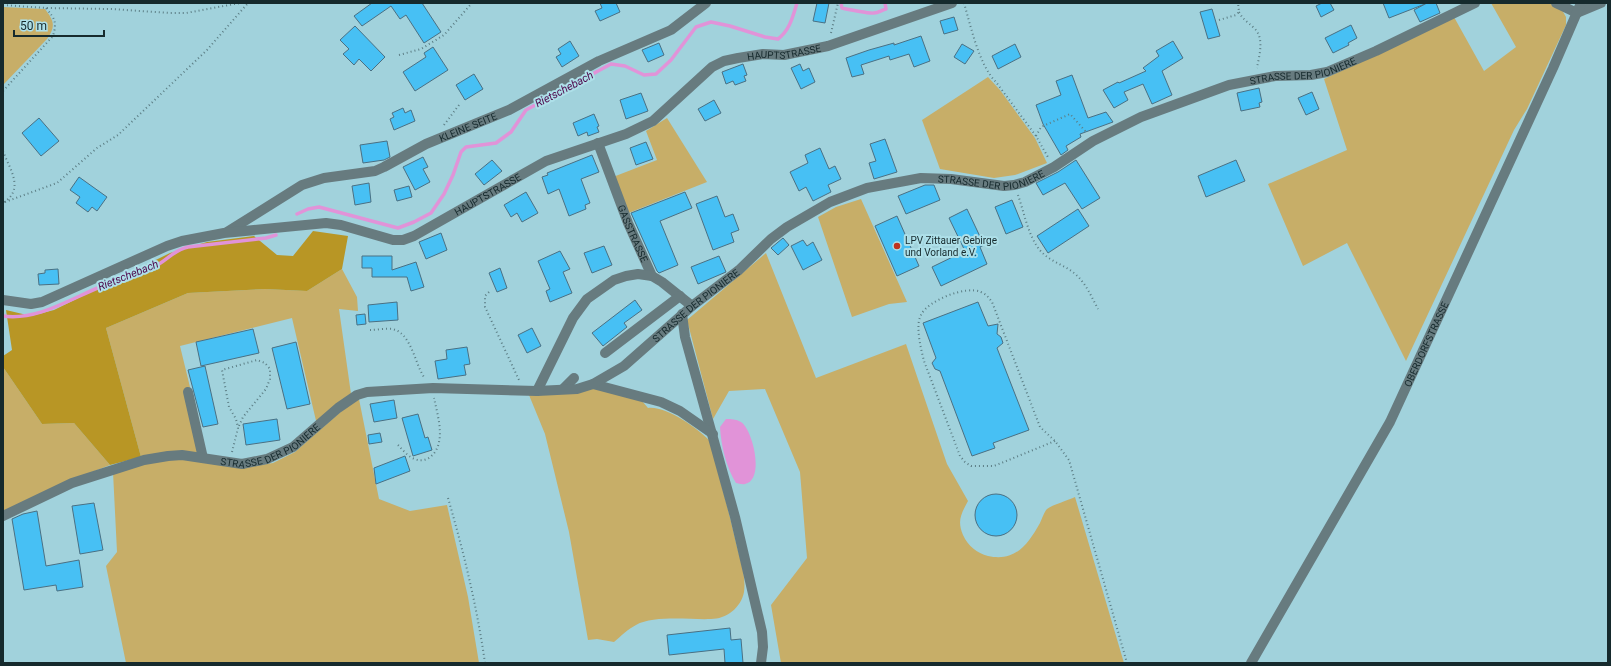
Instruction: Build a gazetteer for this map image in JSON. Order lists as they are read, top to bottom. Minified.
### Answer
{"streets":{"street":["HAUPTSTRASSE","STRASSE DER PIONIERE","KLEINE SEITE","GASSTRASSE","OBERDORFSTRASSE"]},"crossings":[["HAUPTSTRASSE","KLEINE SEITE"],["HAUPTSTRASSE","GASSTRASSE"]],"water":["Rietschebach"],"places":["LPV Zittauer Gebirge und Vorland e.V."],"scale_bar":"50 m"}
